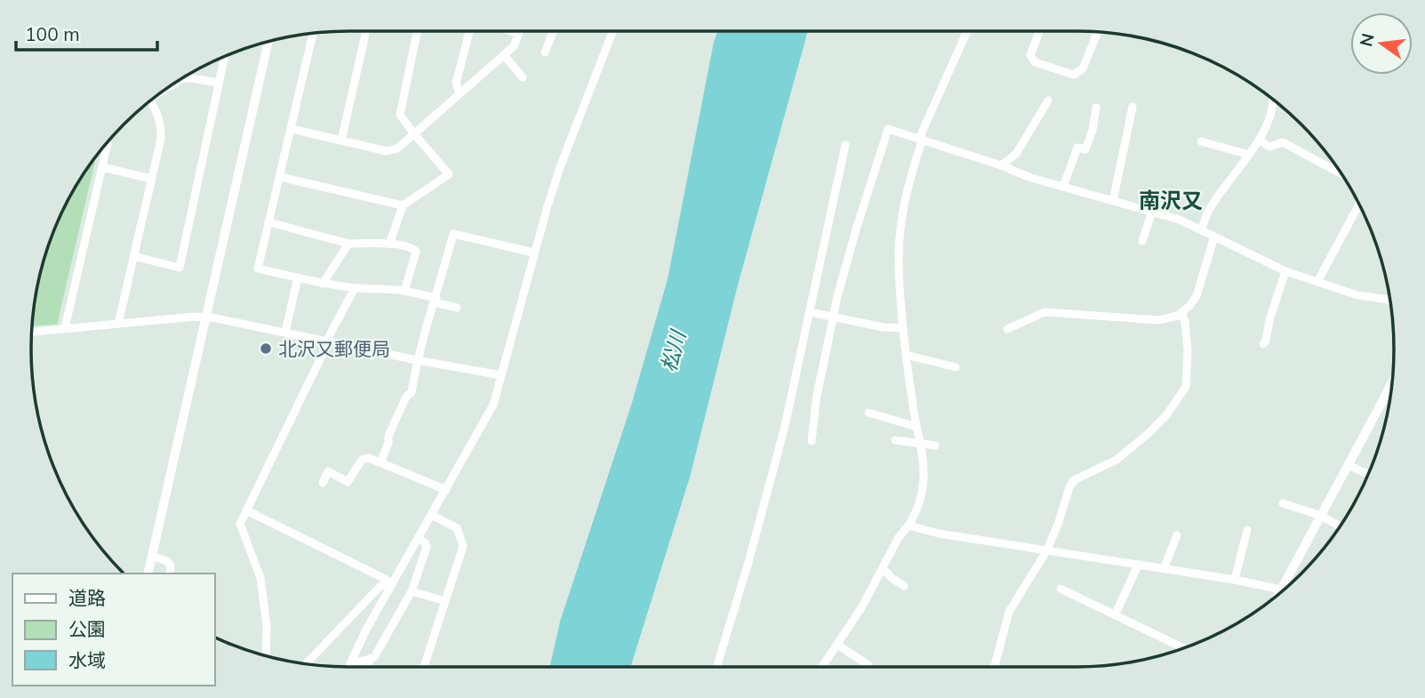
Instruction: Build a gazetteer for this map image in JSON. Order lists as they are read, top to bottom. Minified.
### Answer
{"districts":["南沢又"],"water":["松川"],"places":["北沢又郵便局"],"legend":["道路","公園","水域"],"scale_bar":"100 m","north":"left"}
